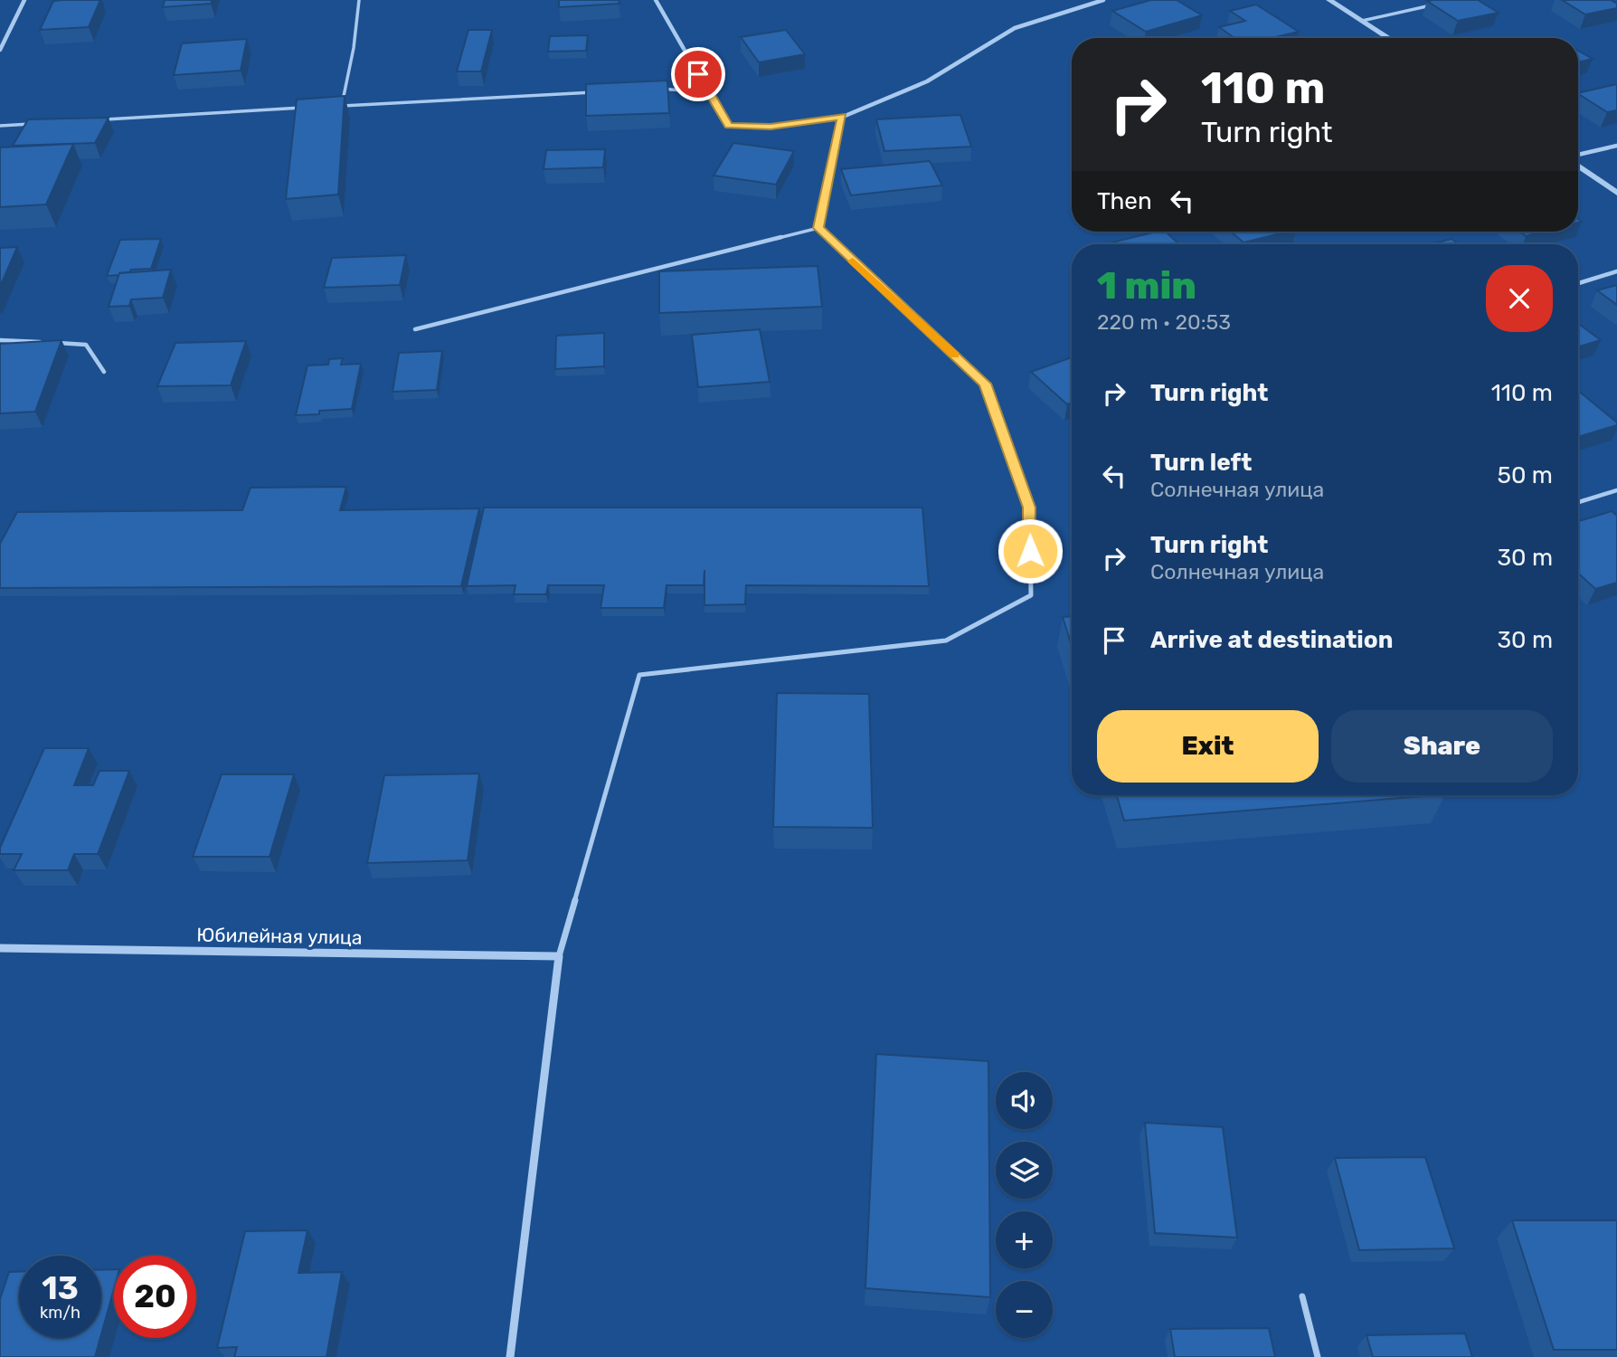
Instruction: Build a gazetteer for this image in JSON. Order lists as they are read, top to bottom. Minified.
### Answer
{"streets":{"street":["Юбилейная улица"]},"page":{"turn":["110 m","Turn right"],"then":"Then","heading":["1 min","220 m · 20:53"],"list":[{"name":"Turn right","value":"110 m"},{"name":"Turn left","note":"Солнечная улица","value":"50 m"},{"name":"Turn right","note":"Солнечная улица","value":"30 m"},{"name":"Arrive at destination","value":"30 m"}],"buttons":["Exit","Share"],"map_buttons":["+","−"],"speed":"13 km/h","limit":"20"}}
